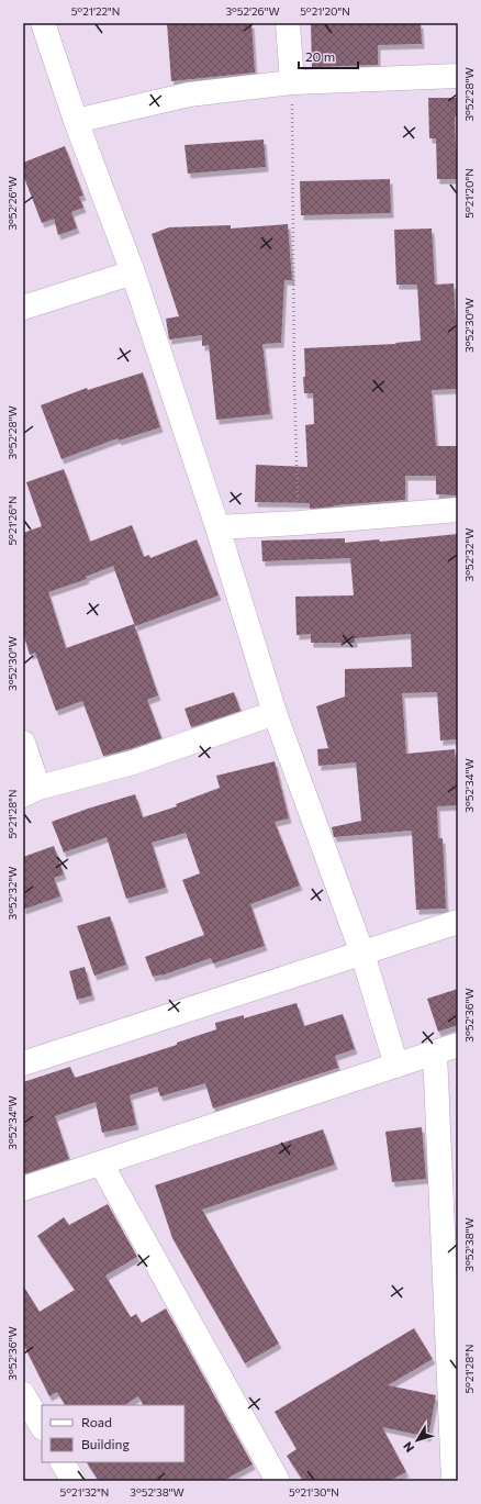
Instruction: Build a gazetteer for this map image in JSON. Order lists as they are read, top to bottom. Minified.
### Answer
{"legend":["Road","Building"],"scale_bar":"20 m","north":"bottom left","coordinates":["5°21'22\"N","3°52'26\"W","5°21'20\"N","3°52'28\"W","3°52'30\"W","5°21'26\"N","3°52'32\"W","3°52'34\"W","5°21'28\"N","3°52'36\"W","3°52'38\"W","5°21'32\"N","5°21'30\"N"]}
